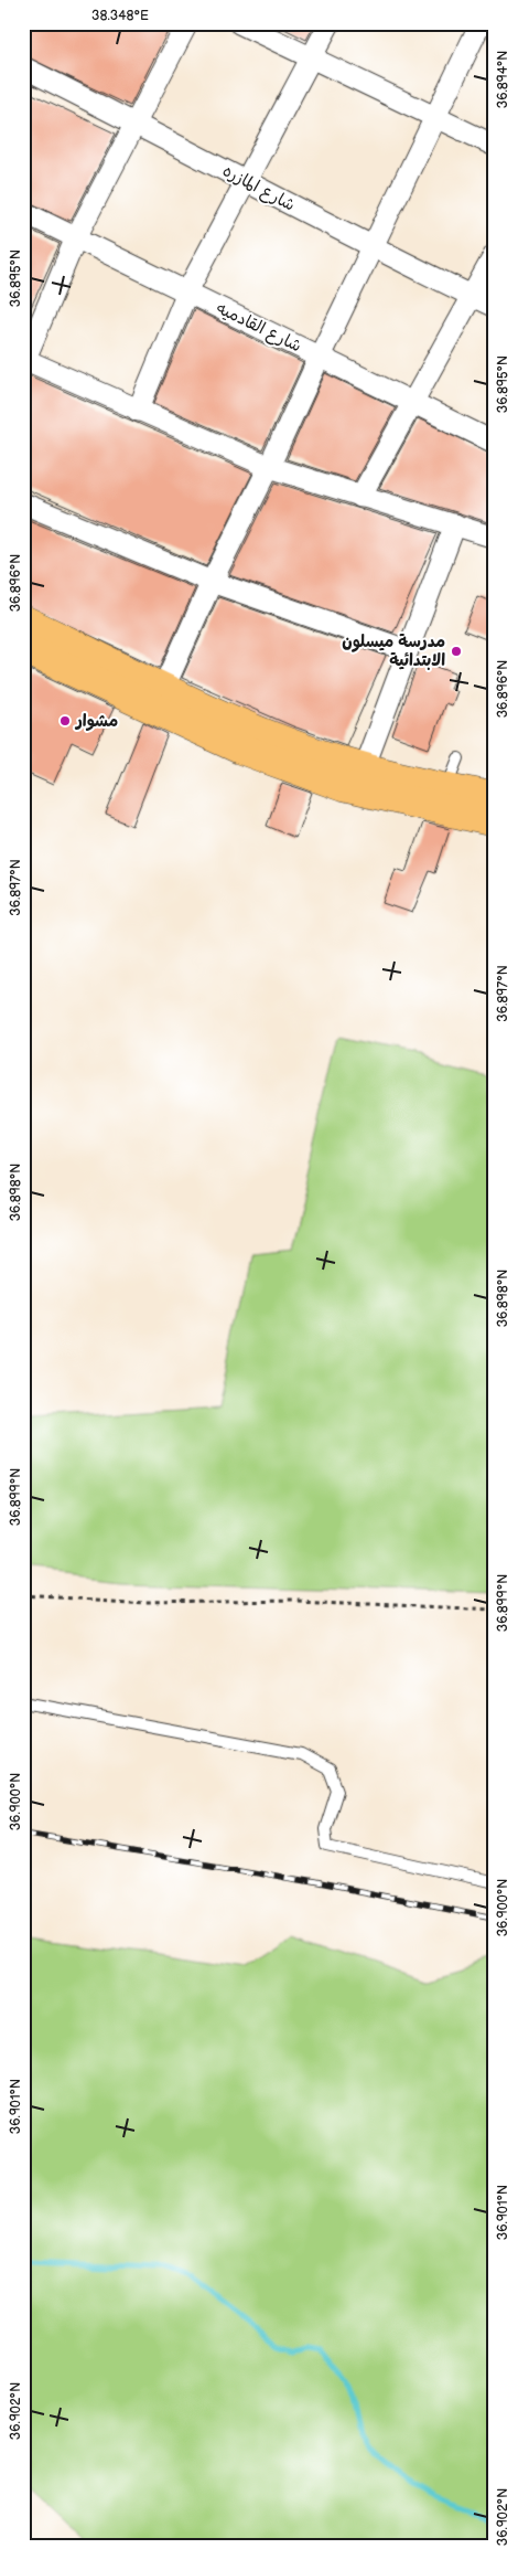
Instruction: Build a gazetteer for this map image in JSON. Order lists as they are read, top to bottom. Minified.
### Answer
{"streets":{"street":["شارع المازره","شارع القادميه"]},"places":["مدرسة ميسلون الابتدائية","مشوار"],"coordinates":["38.348°E","36.894°N","36.895°N","36.896°N","36.897°N","36.898°N","36.899°N","36.900°N","36.901°N","36.902°N"]}
